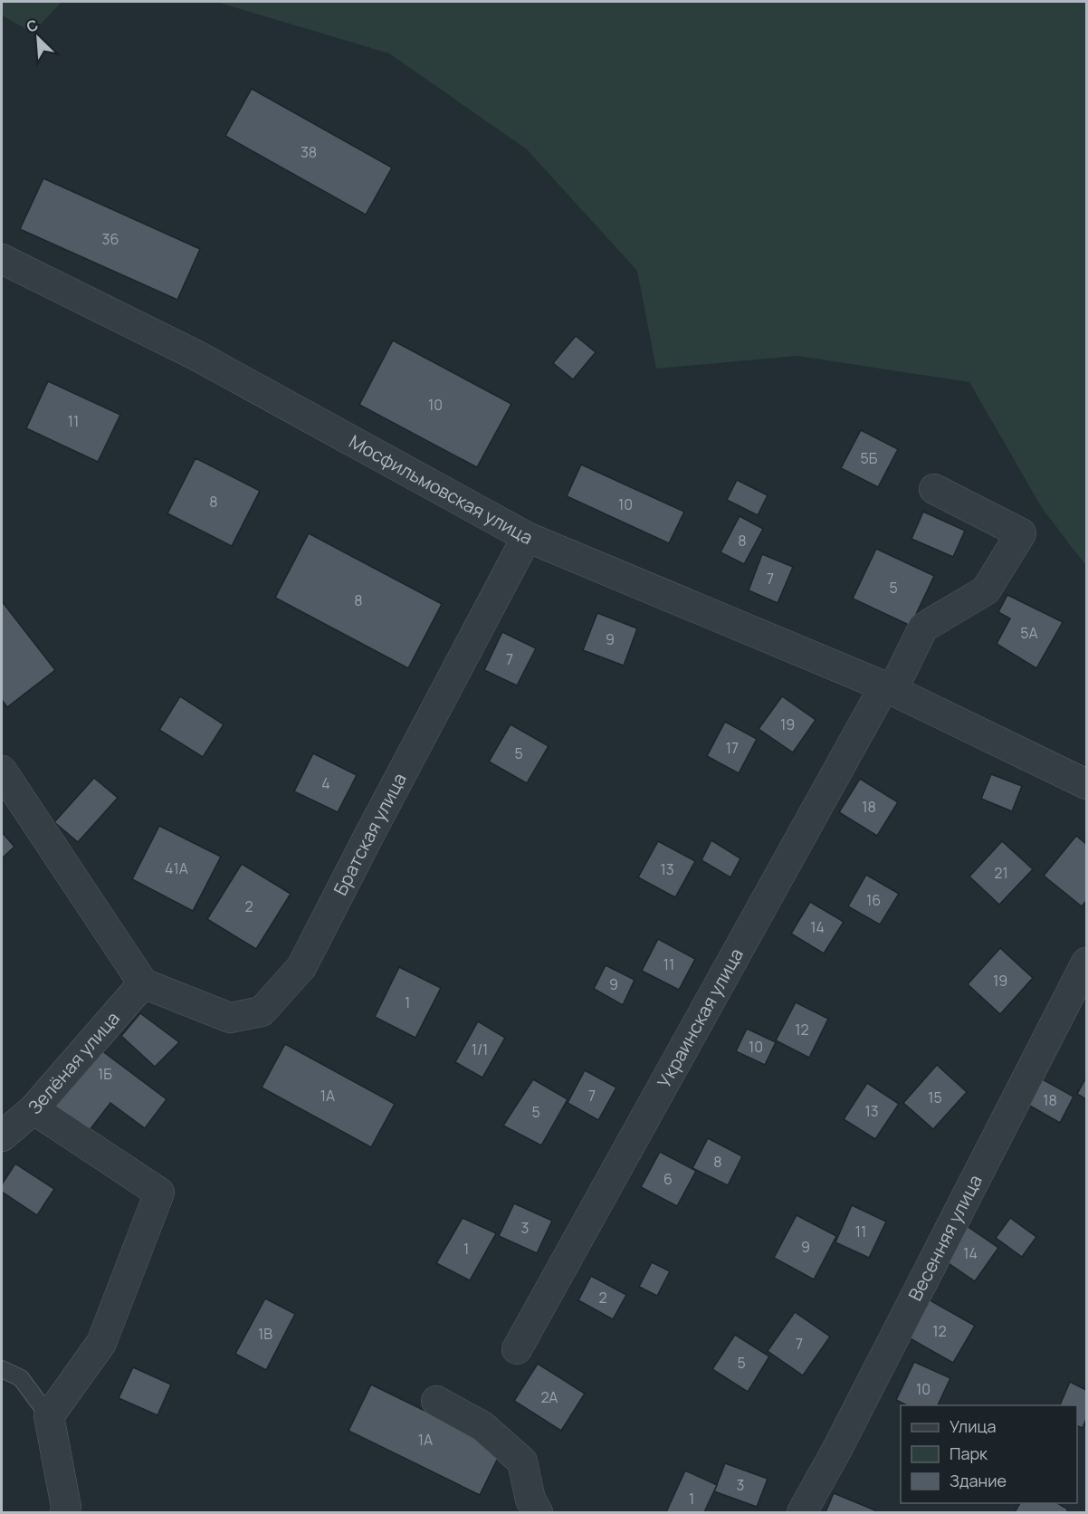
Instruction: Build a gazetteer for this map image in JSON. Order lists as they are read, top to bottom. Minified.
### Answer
{"streets":{"street":["Мосфильмовская улица","Братская улица","Украинская улица","Зелёная улица","Весенняя улица"]},"crossings":[["Мосфильмовская улица","Братская улица"],["Мосфильмовская улица","Украинская улица"],["Братская улица","Зелёная улица"]],"house_numbers":["38","36","10","11","5Б","8","10","8","7","5","8","5А","9","7","19","17","5","4","18","41А","13","21","16","2","14","11","19","9","1","12","10","1/1","1Б","1А","7","15","18","13","5","8","6","3","11","9","1","14","2","12","1В","7","5","10","2А","1А","3","1"],"legend":["Улица","Парк","Здание"],"north":"top left"}
